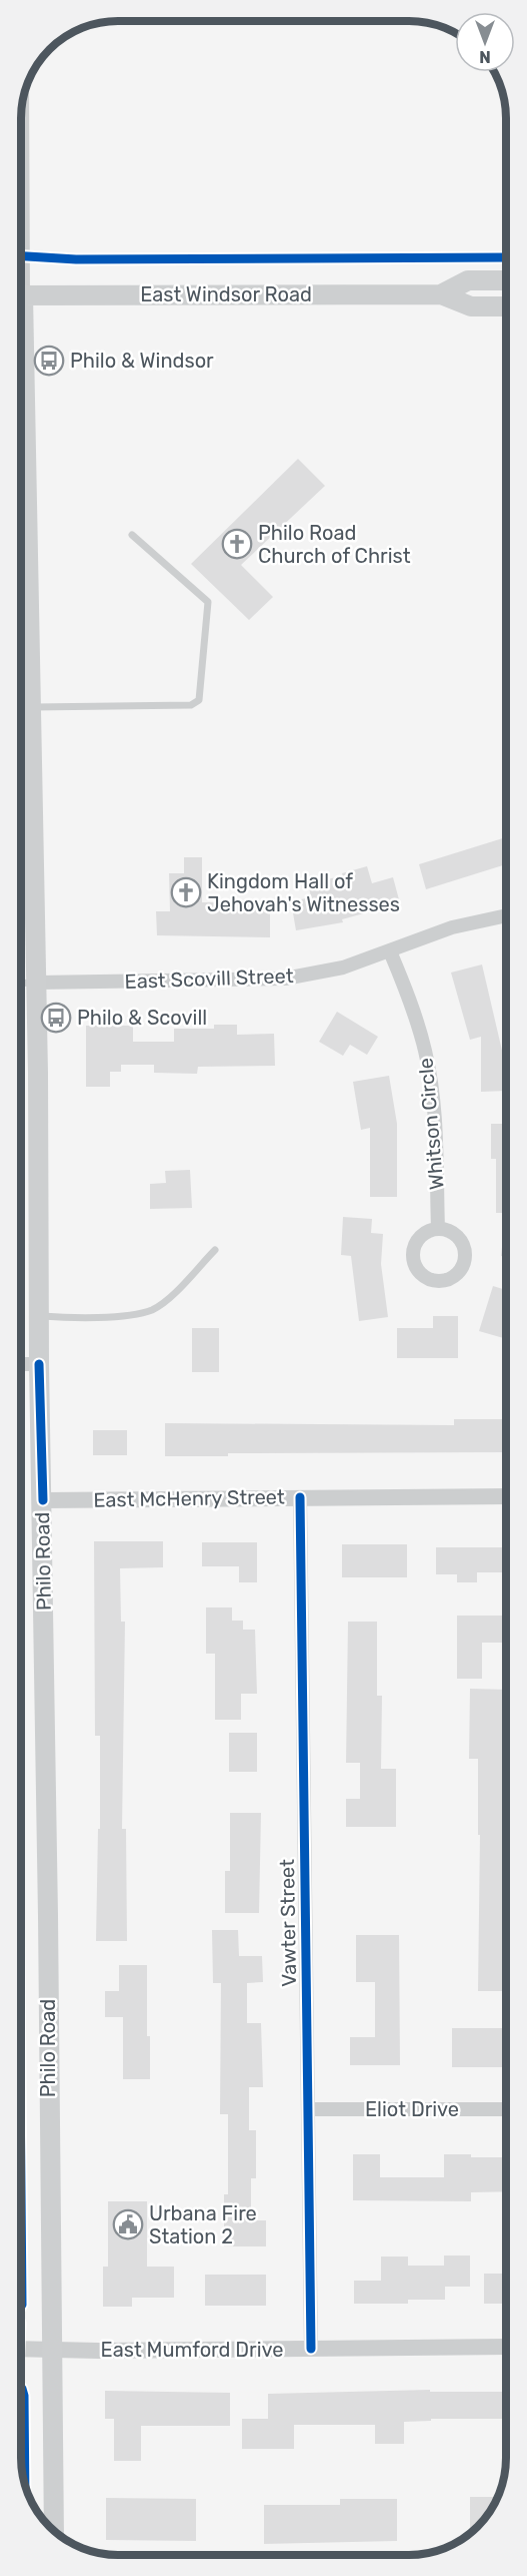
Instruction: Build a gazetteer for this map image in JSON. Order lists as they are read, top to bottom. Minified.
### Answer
{"streets":{"main road":["East Windsor Road","Philo Road"],"street":["East Scovill Street","Whitson Circle","East McHenry Street","Vawter Street","Eliot Drive","East Mumford Drive"]},"crossings":[["East Scovill Street","Whitson Circle"],["East Scovill Street","Philo Road"],["East McHenry Street","Philo Road"],["East McHenry Street","Vawter Street"],["Philo Road","East Mumford Drive"],["Vawter Street","Eliot Drive"],["Vawter Street","East Mumford Drive"]],"places":{"bus stop":["Philo & Windsor","Philo & Scovill"],"church":["Philo Road Church of Christ","Kingdom Hall of Jehovah's Witnesses"],"public building":["Urbana Fire Station 2"]},"north":"bottom"}
